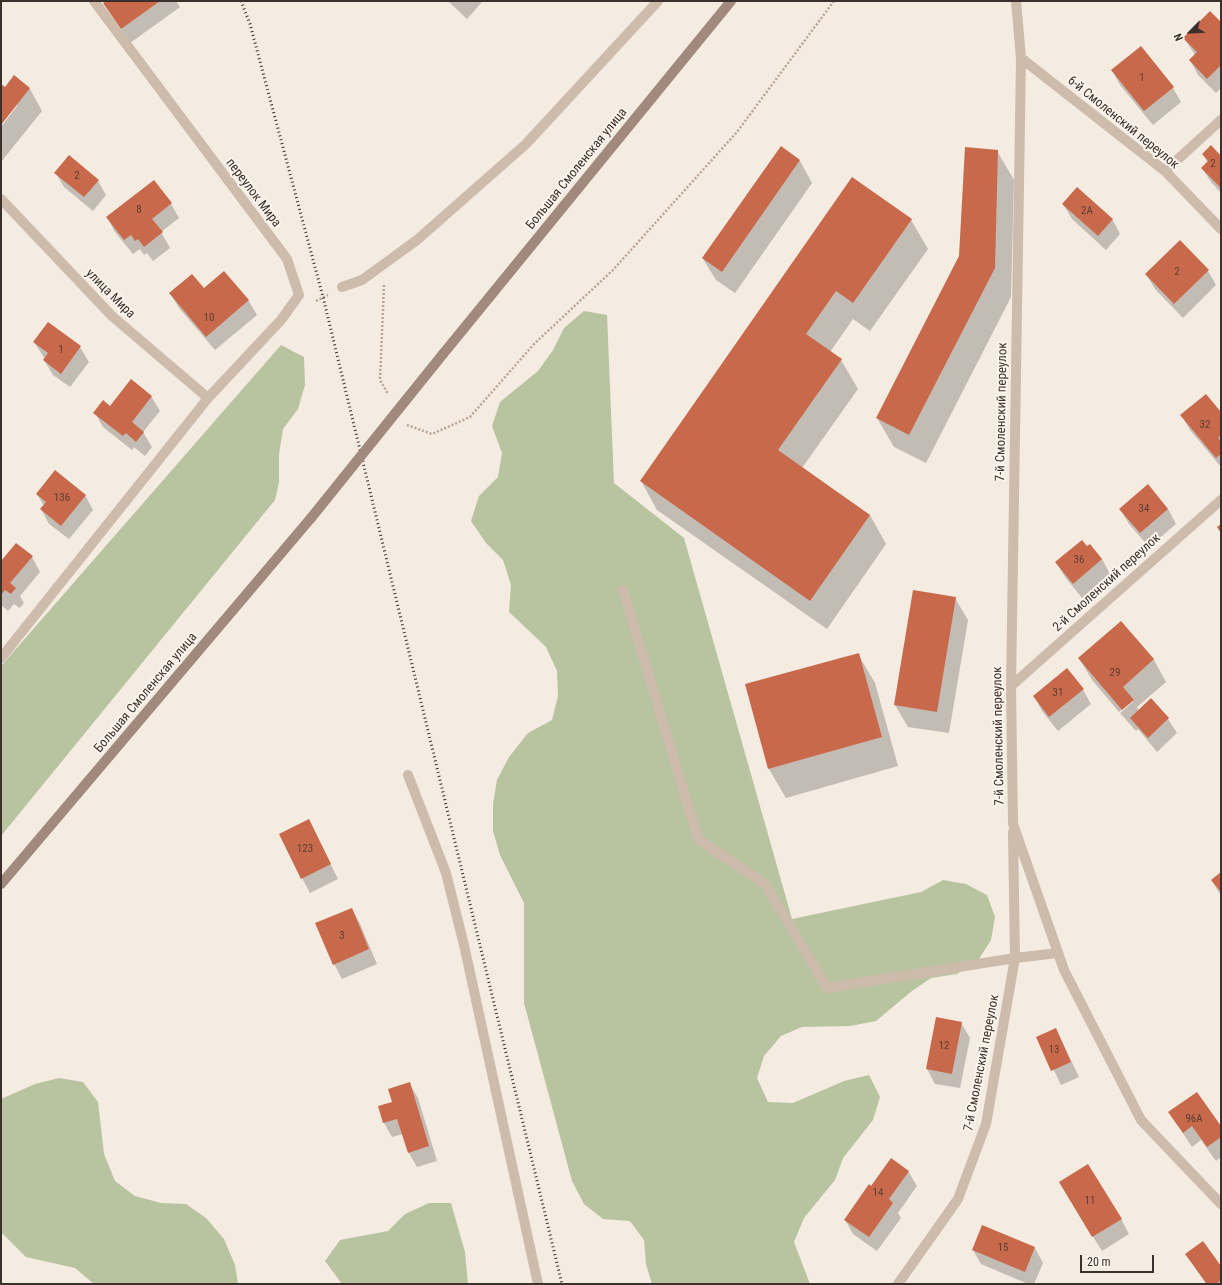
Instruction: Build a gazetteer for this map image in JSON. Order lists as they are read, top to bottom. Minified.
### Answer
{"streets":{"main road":["Большая Смоленская улица"],"street":["6-й Смоленский переулок","переулок Мира","улица Мира","7-й Смоленский переулок","2-й Смоленский переулок"]},"crossings":[["6-й Смоленский переулок","7-й Смоленский переулок"],["переулок Мира","улица Мира"],["7-й Смоленский переулок","2-й Смоленский переулок"]],"house_numbers":["1","2","2","8","2А","2","10","1","32","136","34","36","29","31","123","3","12","13","96А","14","11","15"],"scale_bar":"20 m","north":"bottom left"}
